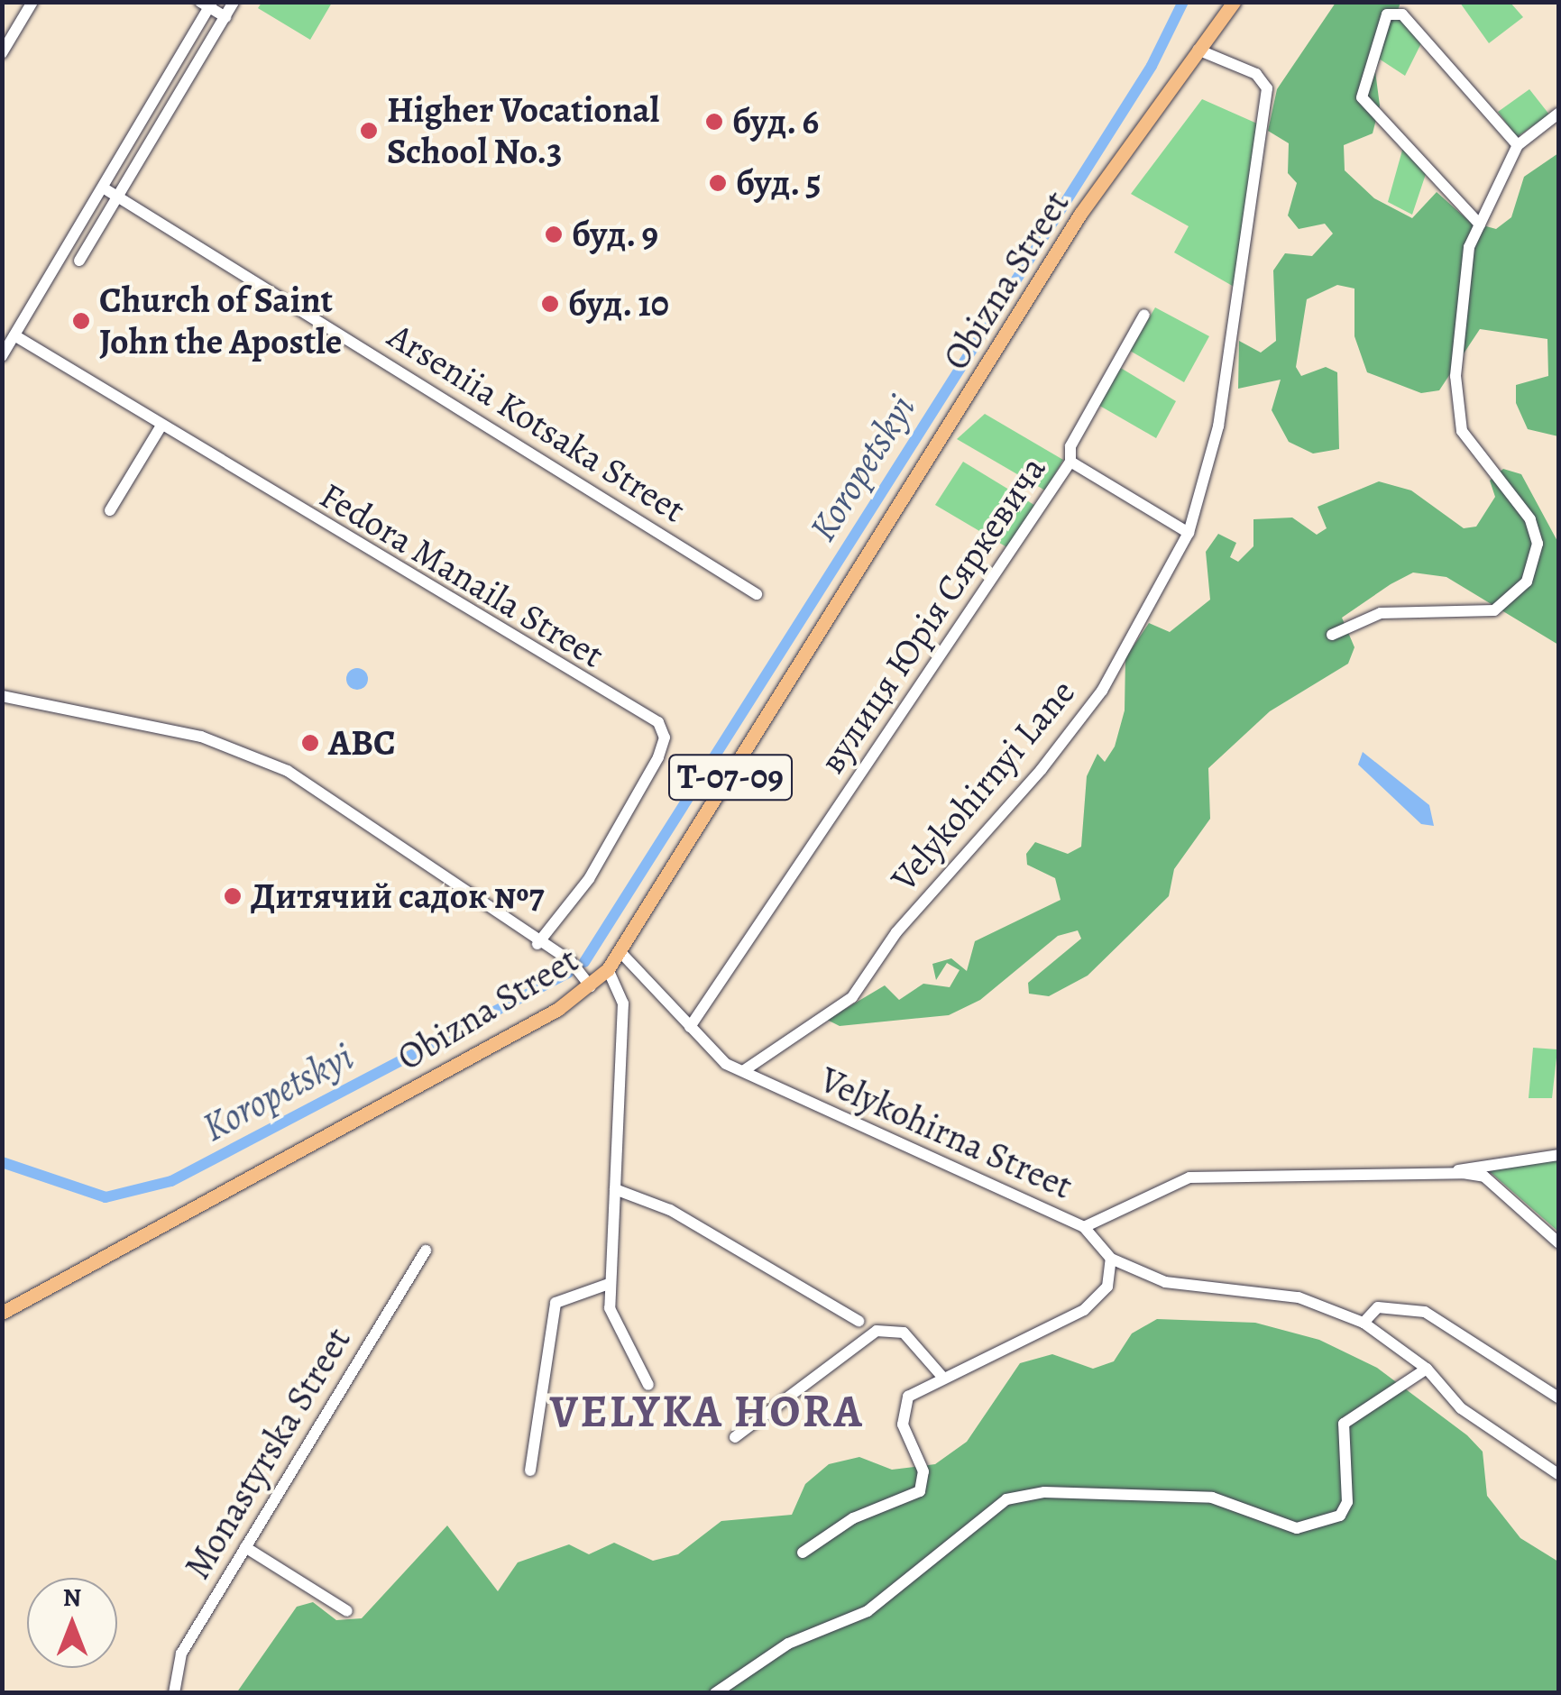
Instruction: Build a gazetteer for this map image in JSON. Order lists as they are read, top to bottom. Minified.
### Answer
{"streets":{"main road":["Obizna Street","Т-07-09"],"street":["Arseniia Kotsaka Street","Fedora Manaila Street","вулиця Юрія Сяркевича","Velykohirnyi Lane","Velykohirna Street","Monastyrska Street"]},"crossings":[["Obizna Street","Velykohirnyi Lane"],["Obizna Street","Velykohirna Street"],["вулиця Юрія Сяркевича","Velykohirna Street"],["Velykohirnyi Lane","Velykohirna Street"]],"districts":["VELYKA HORA"],"water":["Koropetskyi"],"places":["буд. 6","Higher Vocational School No.3","буд. 5","буд. 9","буд. 10","Church of Saint John the Apostle","АВС","Дитячий садок №7"],"north":"top"}
